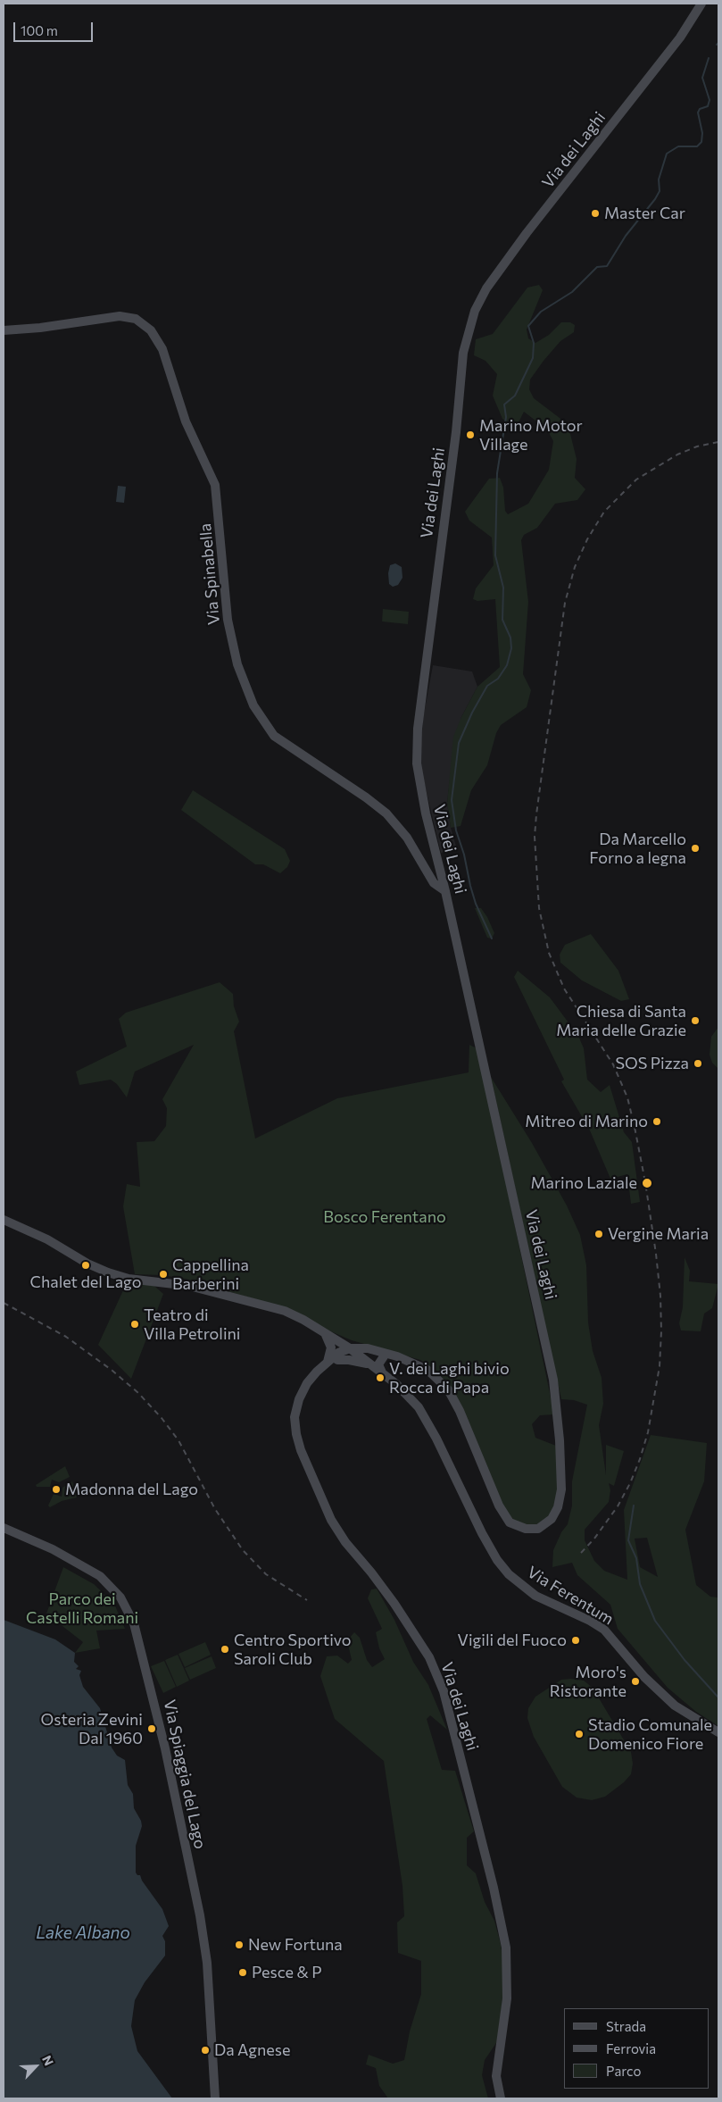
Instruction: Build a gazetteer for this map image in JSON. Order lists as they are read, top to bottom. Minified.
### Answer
{"streets":{"main road":["Via dei Laghi","Via Spinabella","Via Ferentum","Via Spiaggia del Lago"]},"crossings":[["Via dei Laghi","Via Spinabella"],["Via dei Laghi","Via Ferentum"]],"water":["Lake Albano"],"parks":["Bosco Ferentano","Parco dei Castelli Romani"],"places":["Master Car","Marino Motor Village","Da Marcello Forno a legna","Chiesa di Santa Maria delle Grazie","SOS Pizza","Mitreo di Marino","Marino Laziale","Vergine Maria","Chalet del Lago","Cappellina Barberini","Teatro di Villa Petrolini","V. dei Laghi bivio Rocca di Papa","Madonna del Lago","Vigili del Fuoco","Centro Sportivo Saroli Club","Moro's Ristorante","Osteria Zevini Dal 1960","Stadio Comunale Domenico Fiore","New Fortuna","Pesce & P","Da Agnese"],"legend":["Strada","Ferrovia","Parco"],"scale_bar":"100 m","north":"top right"}
